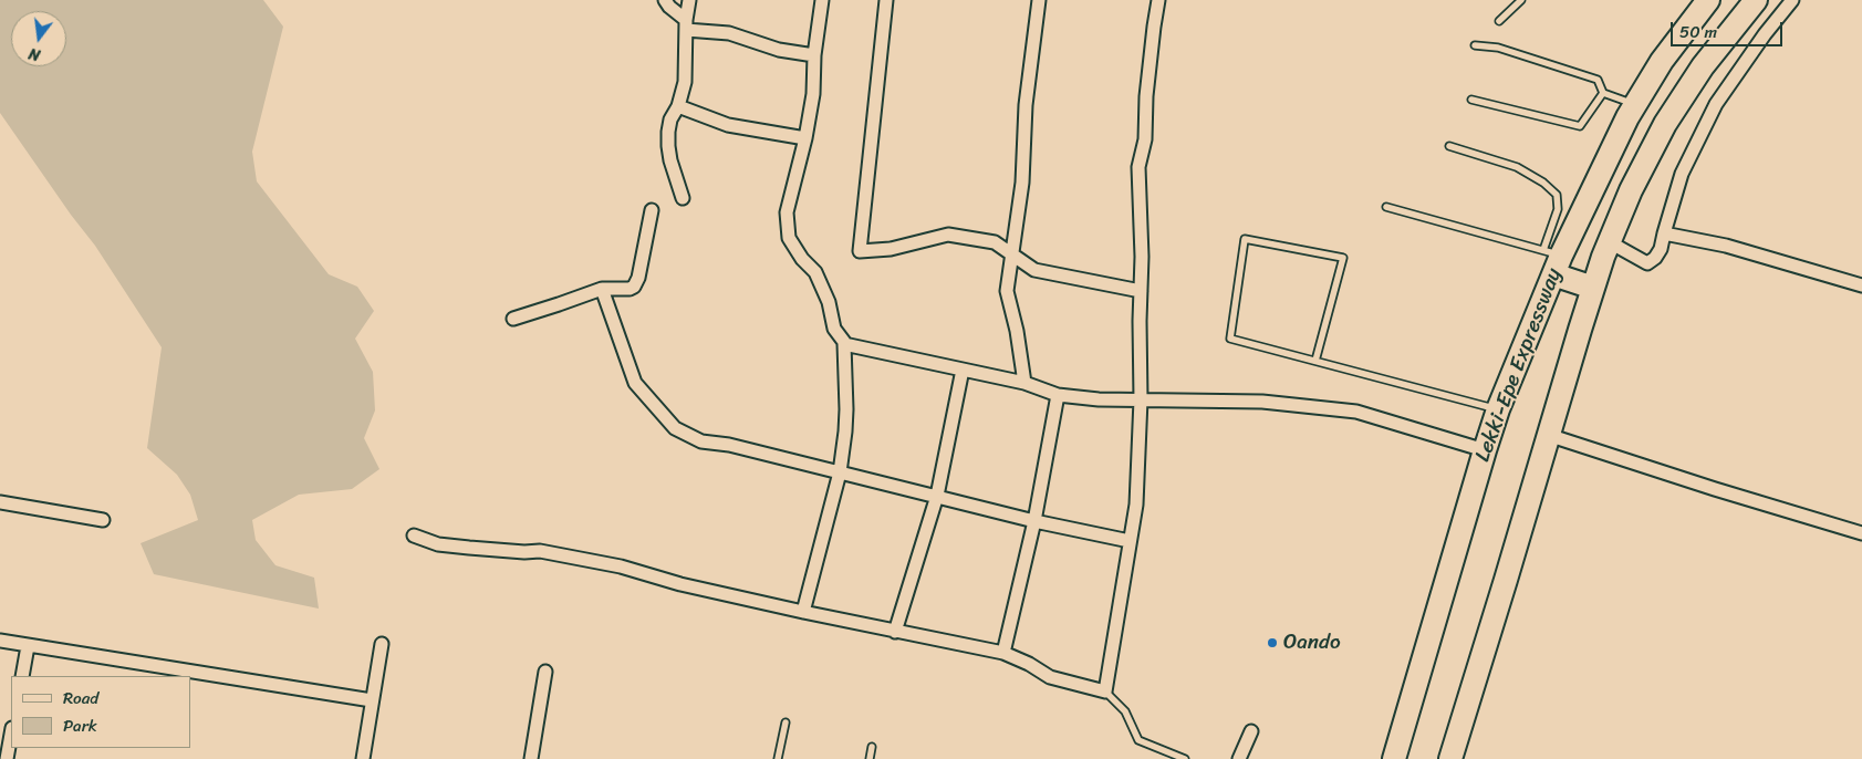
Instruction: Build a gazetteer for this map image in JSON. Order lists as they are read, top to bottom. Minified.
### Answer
{"streets":{"highway":["Lekki-Epe Expressway"]},"places":["Oando"],"legend":["Road","Park"],"scale_bar":"50 m","north":"bottom"}
